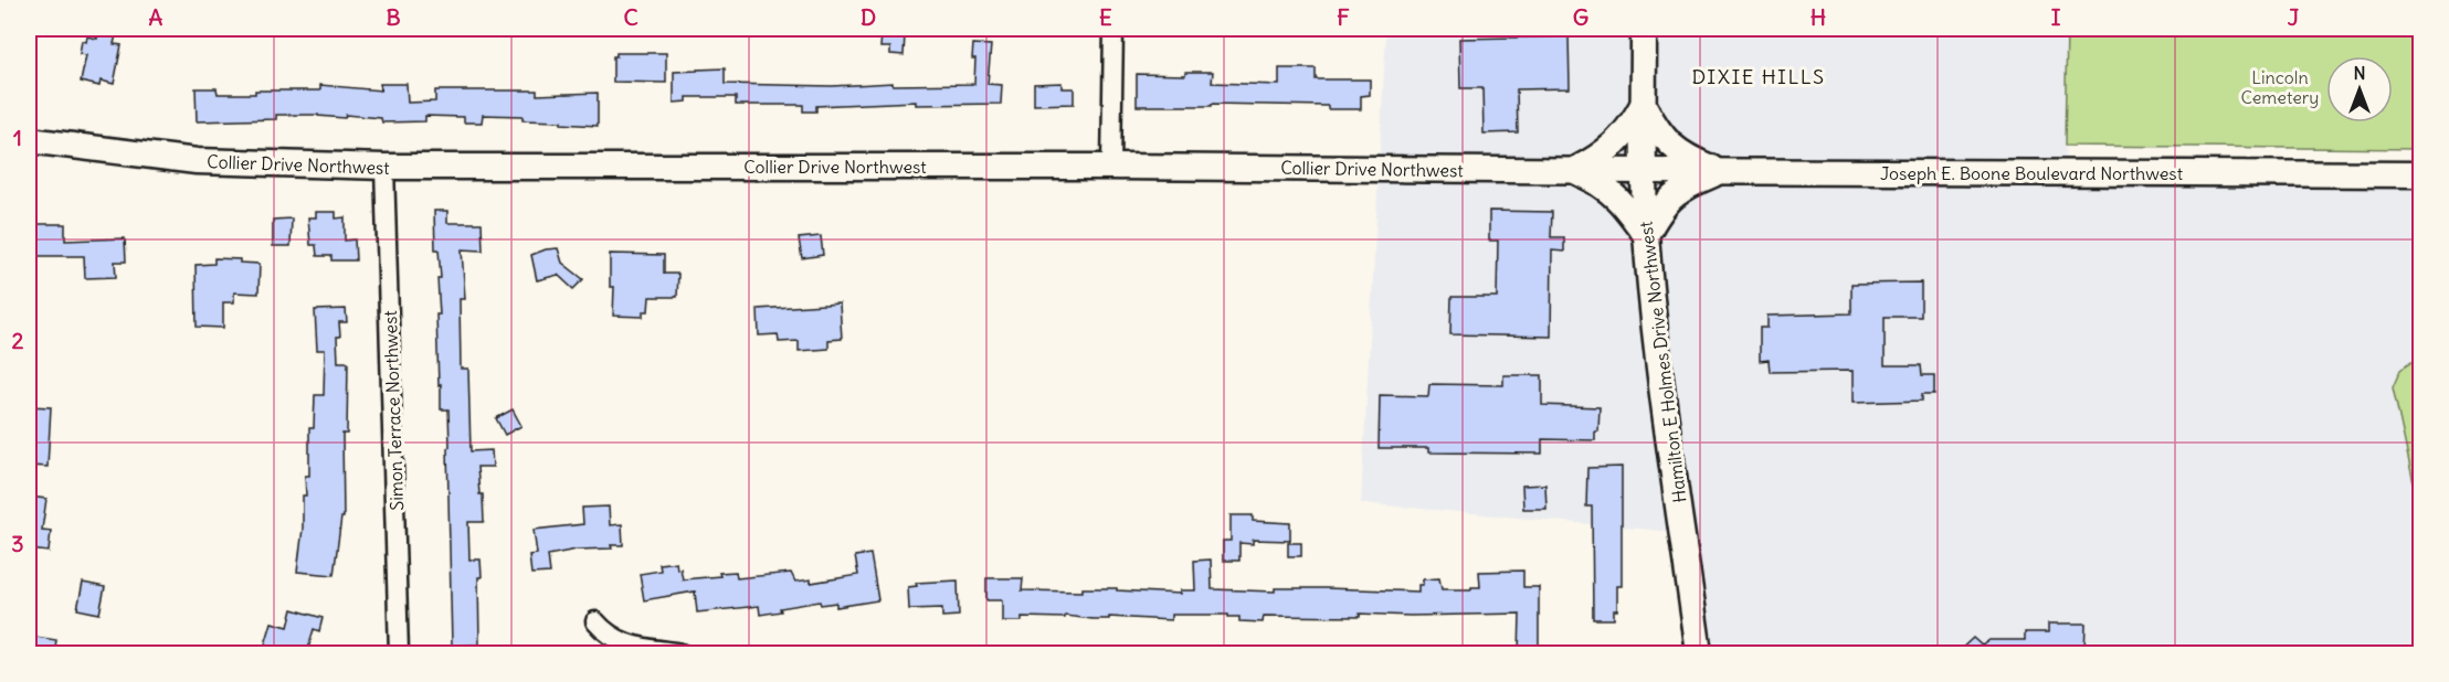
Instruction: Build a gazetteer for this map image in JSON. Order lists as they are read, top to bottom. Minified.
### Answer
{"streets":{"main road":["Collier Drive Northwest","Joseph E. Boone Boulevard Northwest","Hamilton E Holmes Drive Northwest"],"street":["Simon Terrace Northwest"]},"crossings":[["Collier Drive Northwest","Joseph E. Boone Boulevard Northwest"],["Collier Drive Northwest","Hamilton E Holmes Drive Northwest"],["Collier Drive Northwest","Simon Terrace Northwest"],["Joseph E. Boone Boulevard Northwest","Hamilton E Holmes Drive Northwest"]],"districts":["DIXIE HILLS"],"parks":["Lincoln Cemetery"],"north":"top","grid":{"columns":["A","B","C","D","E","F","G","H","I","J"],"rows":["1","2","3"]}}
